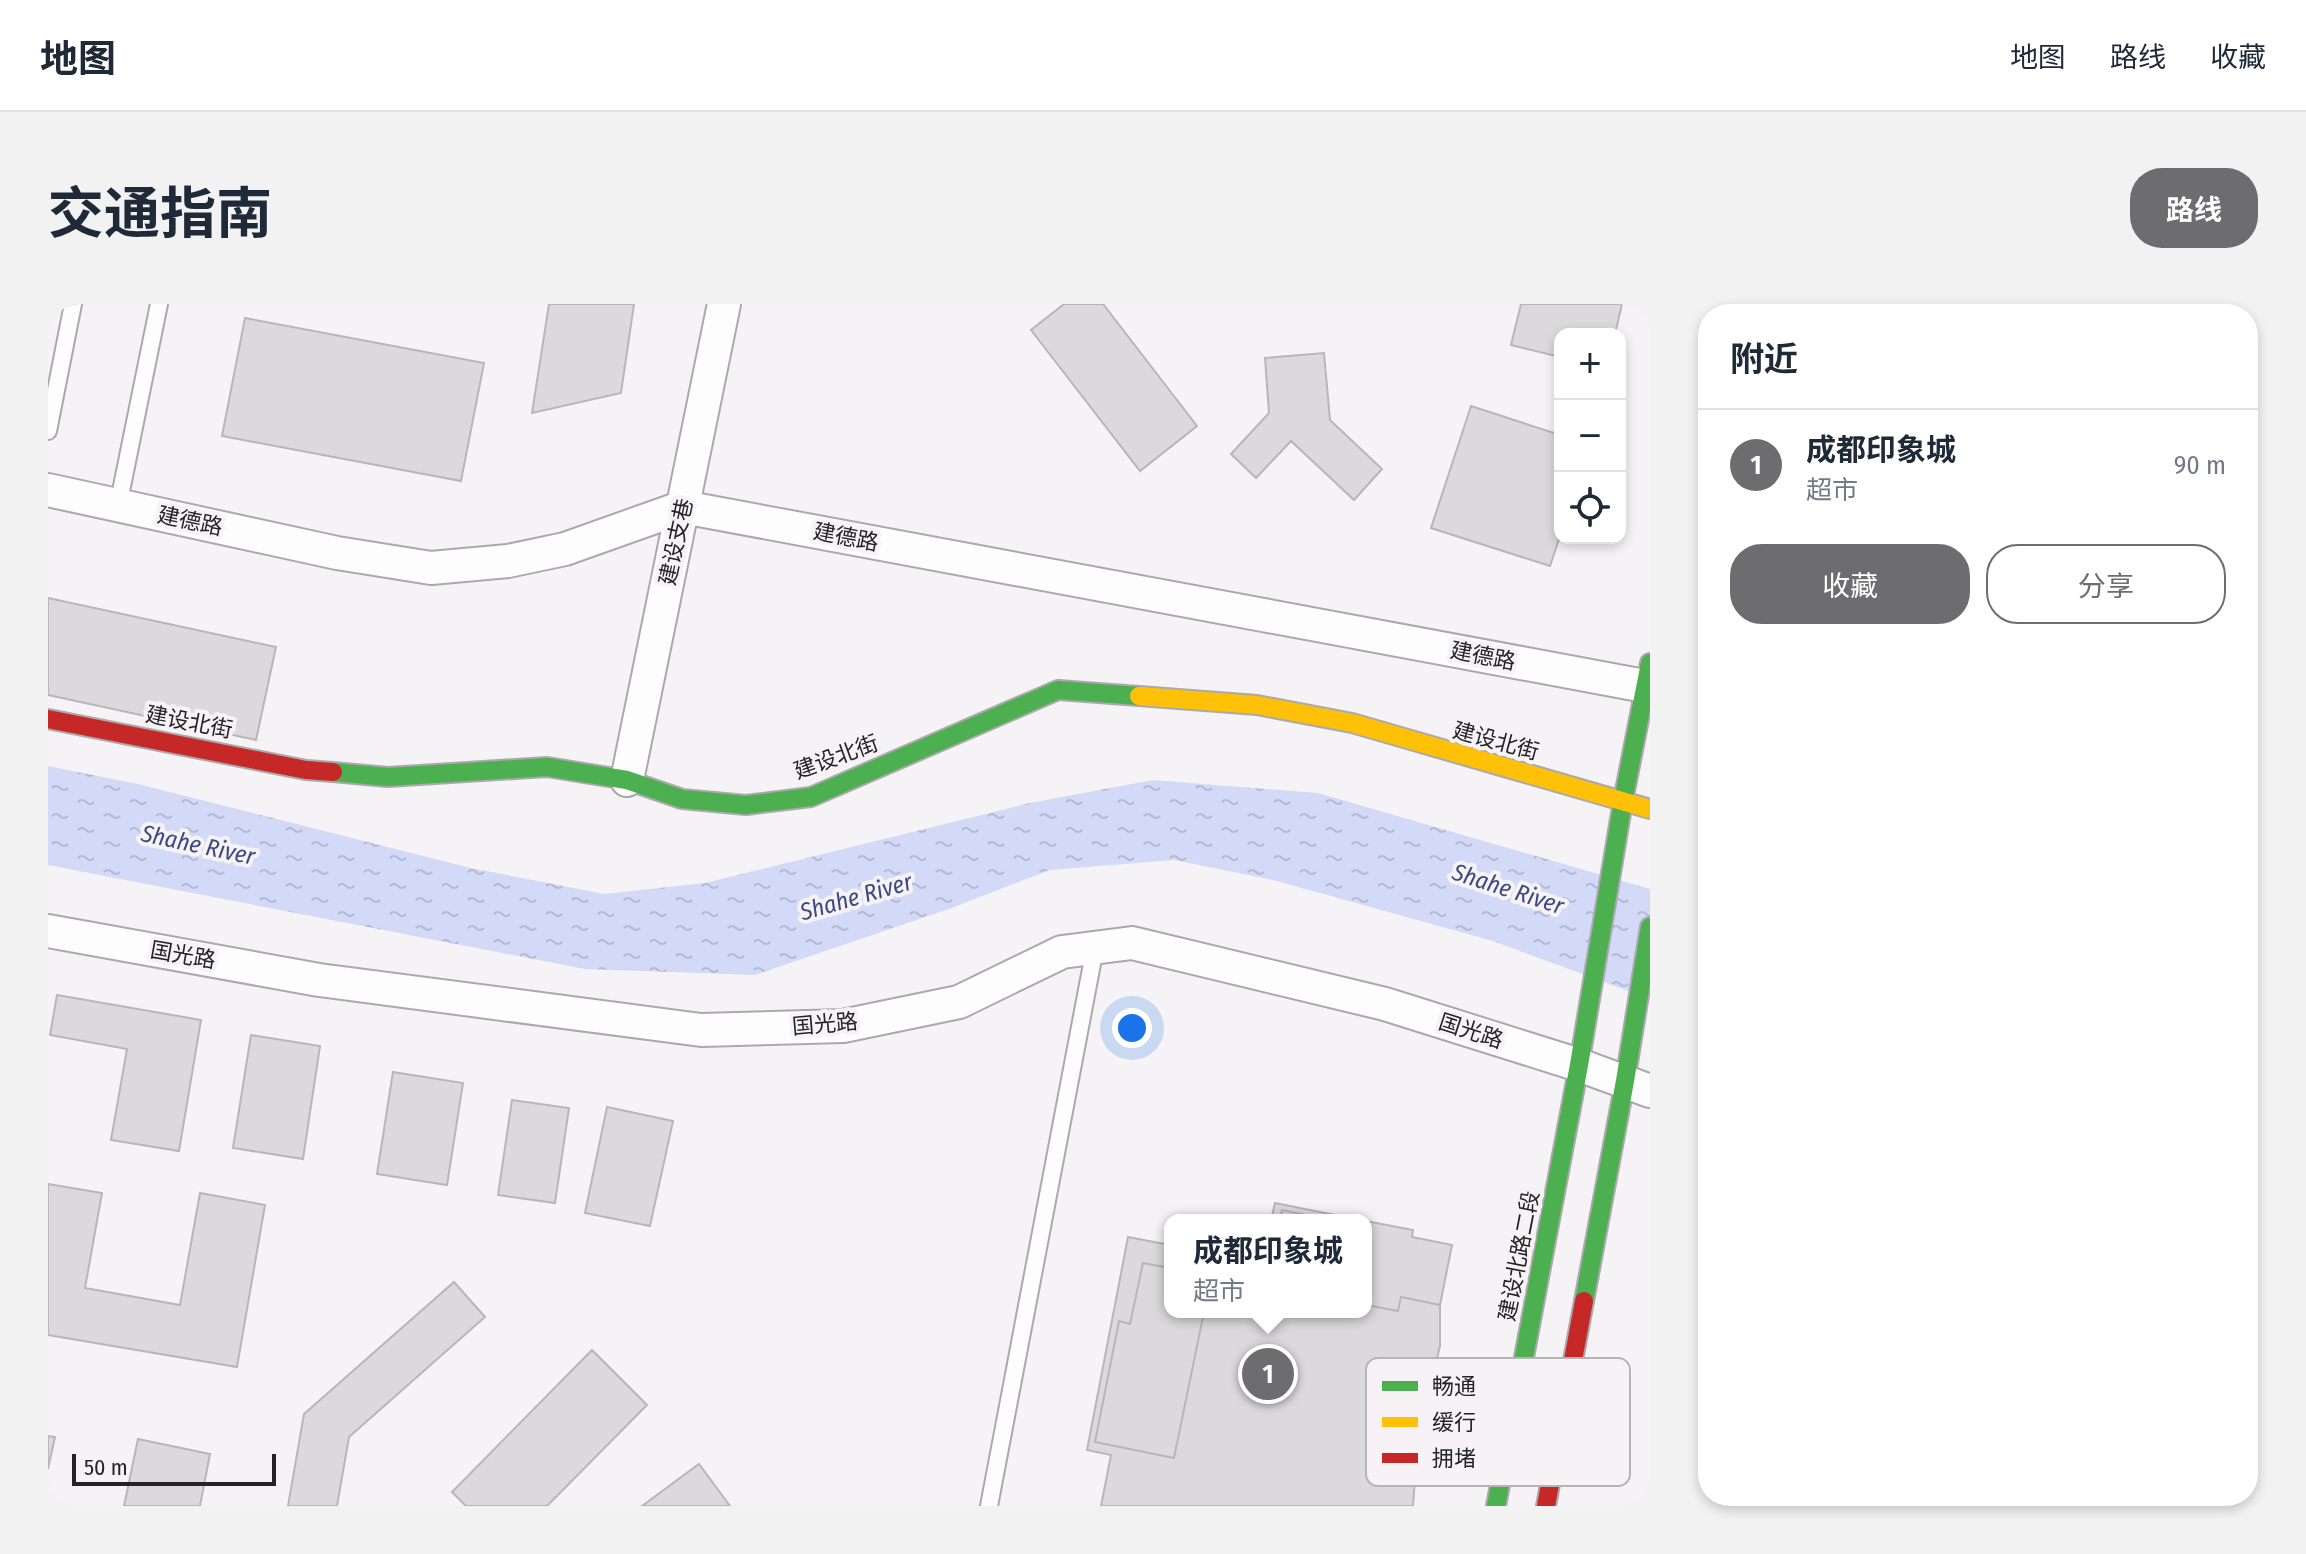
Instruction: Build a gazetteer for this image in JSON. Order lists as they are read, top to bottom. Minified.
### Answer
{"streets":{"street":["建德路","建设支巷","建设北街","国光路","建设北路二段"]},"crossings":[["建德路","建设支巷"],["建德路","建设北路二段"],["建设支巷","建设北街"],["建设北街","建设北路二段"],["国光路","建设北路二段"]],"water":["Shahe River"],"legend":["畅通","缓行","拥堵"],"scale_bar":"50 m","page":{"header":"地图","nav":["地图","路线","收藏"],"title":"交通指南","buttons":["路线",["收藏","分享"]],"heading":"附近","map_buttons":["+","−"],"list":[{"mark":"1","name":"成都印象城","note":"超市","value":"90 m"}],"popup":["成都印象城","超市"],"pins":"1","scale":"50 m"}}
